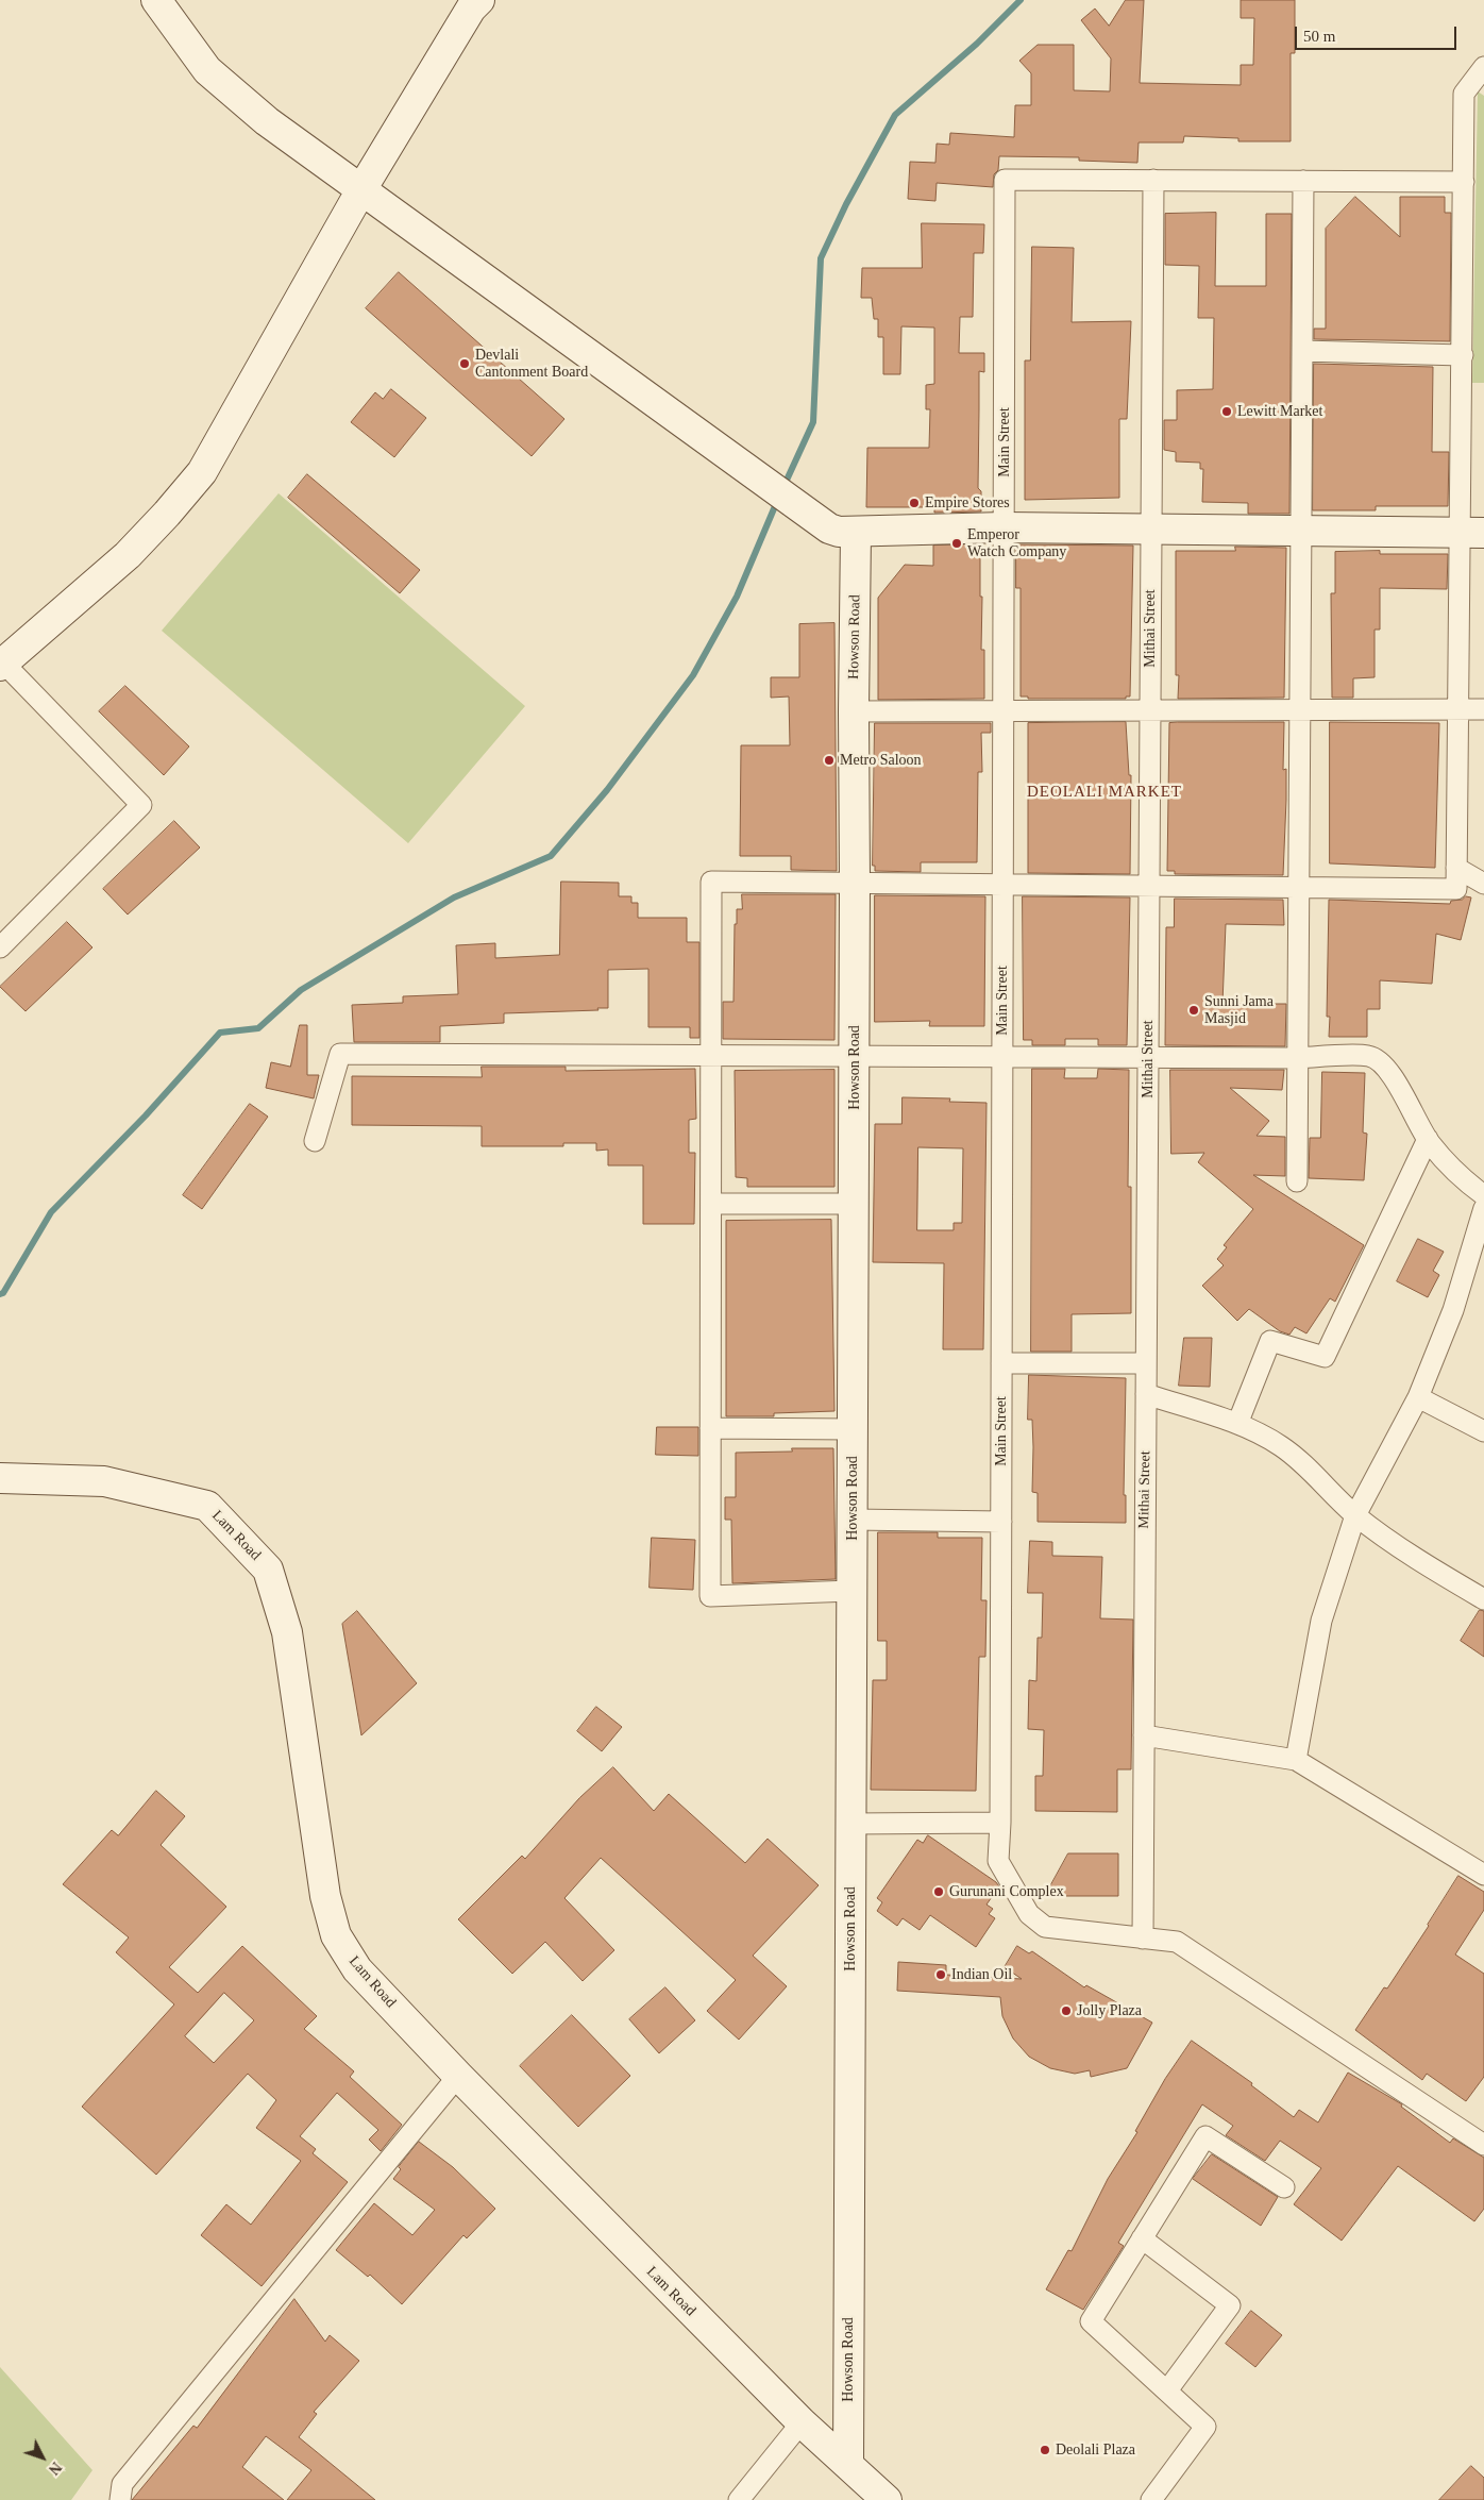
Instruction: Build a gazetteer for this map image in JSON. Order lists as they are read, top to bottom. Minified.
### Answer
{"streets":{"street":["Main Street","Mithai Street","Howson Road","Lam Road"]},"crossings":[["Main Street","Mithai Street"],["Howson Road","Lam Road"]],"districts":["DEOLALI MARKET"],"places":["Devlali Cantonment Board","Lewitt Market","Empire Stores","Emperor Watch Company","Metro Saloon","Sunni Jama Masjid","Gurunani Complex","Indian Oil","Jolly Plaza","Deolali Plaza"],"scale_bar":"50 m","north":"bottom right"}
